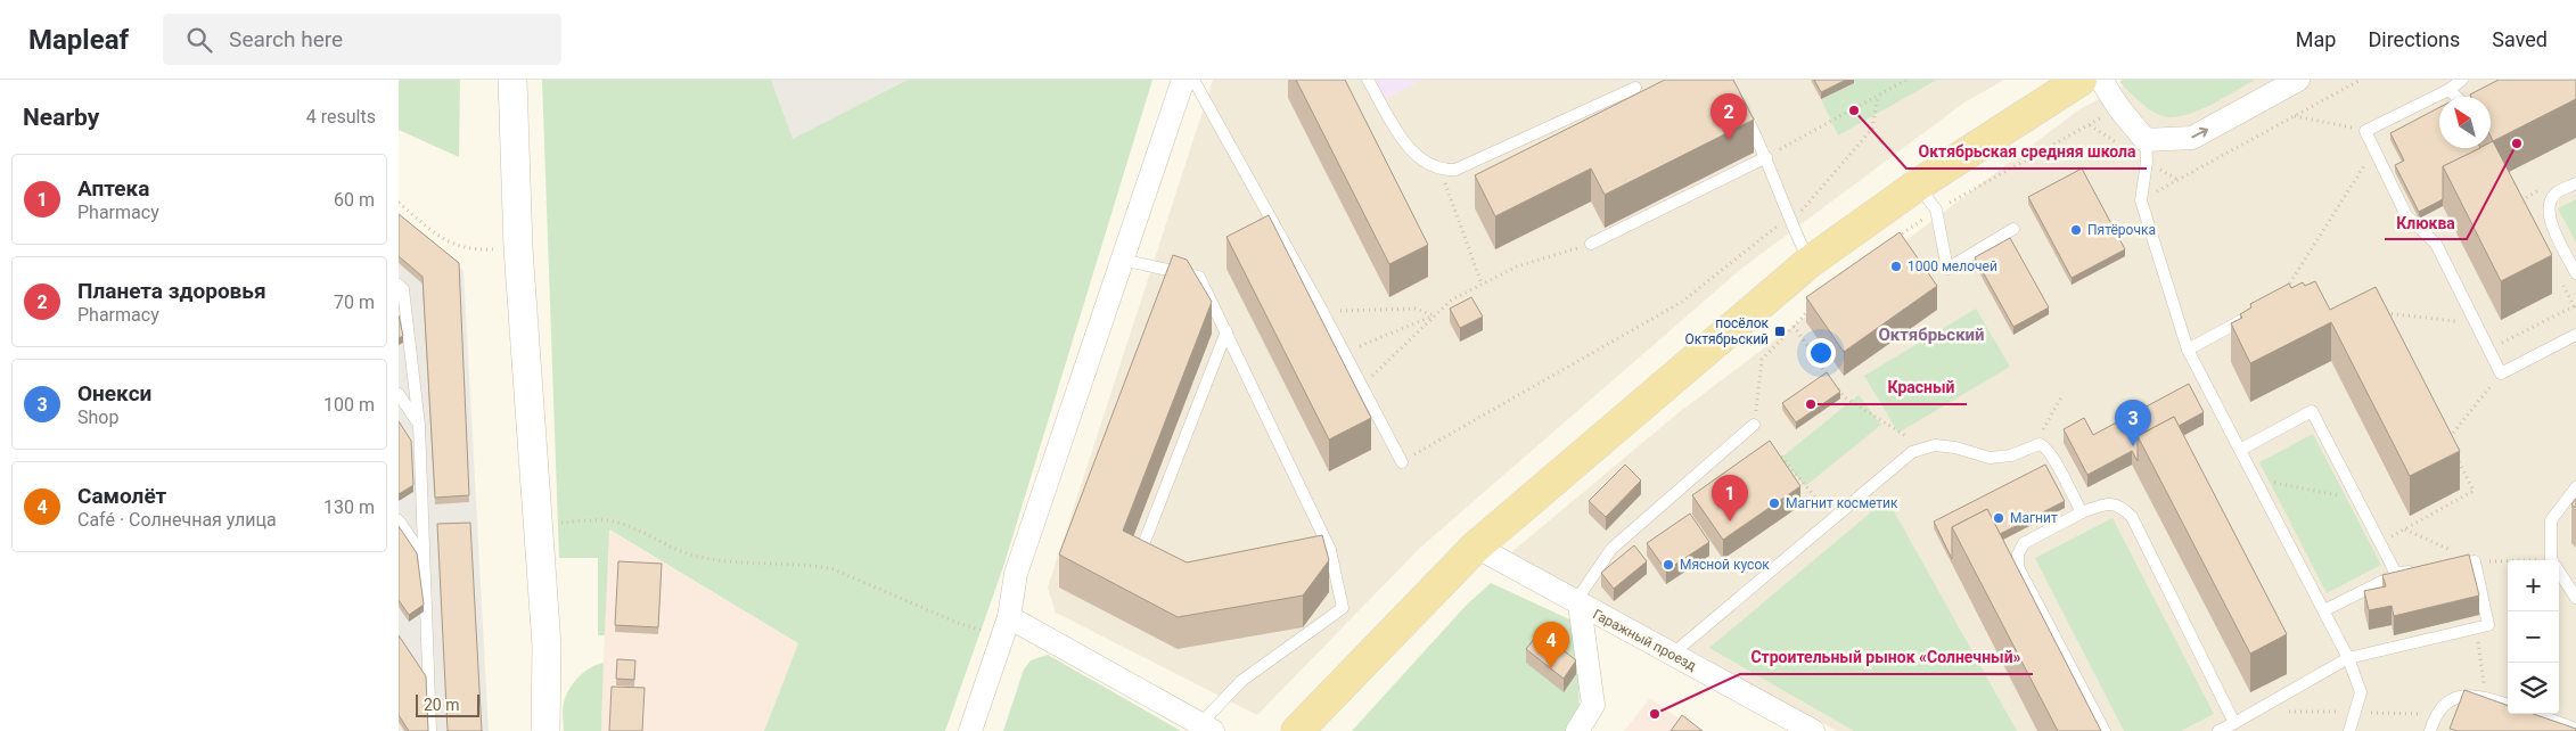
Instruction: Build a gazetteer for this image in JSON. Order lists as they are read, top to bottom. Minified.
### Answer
{"streets":{"street":["Гаражный проезд"]},"districts":["Октябрьский"],"places":{"other":["Октябрьская средняя школа","Клюква","Пятёрочка","1000 мелочей","Красный","Магнит косметик","Магнит","Мясной кусок","Строительный рынок «Солнечный»"],"transit":["посёлок Октябрьский"]},"scale_bar":"20 m","north":"top left","page":{"header":"Mapleaf","search":"Search here","nav":["Map","Directions","Saved"],"heading":["Nearby","4 results"],"pins":["2","3","1","4"],"list":[{"mark":"1","name":"Аптека","note":"Pharmacy","value":"60 m"},{"mark":"2","name":"Планета здоровья","note":"Pharmacy","value":"70 m"},{"mark":"3","name":"Онекси","note":"Shop","value":"100 m"},{"mark":"4","name":"Самолёт","note":"Café · Солнечная улица","value":"130 m"}],"map_buttons":["+","−"],"scale":"20 m"}}
